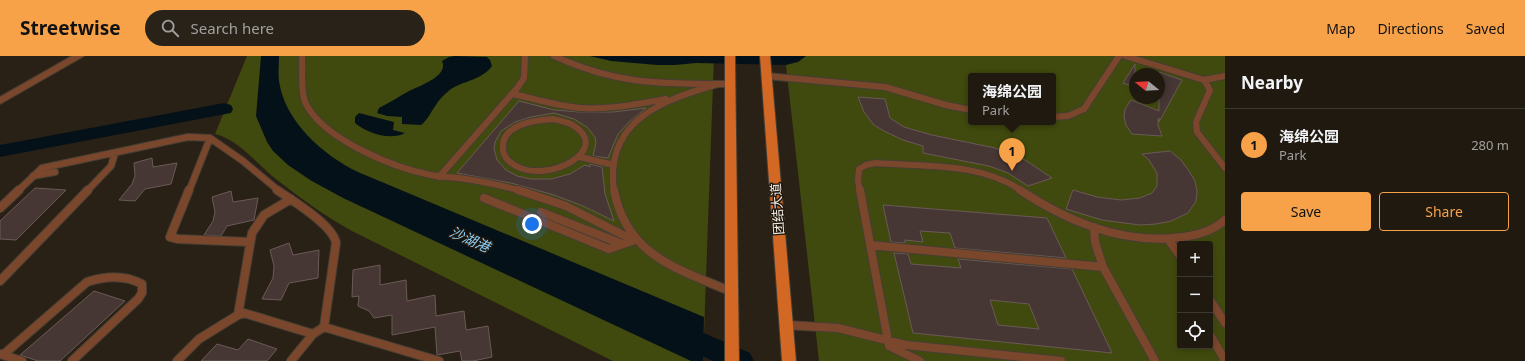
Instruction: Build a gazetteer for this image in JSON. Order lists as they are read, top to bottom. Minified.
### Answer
{"streets":{"main road":["团结大道"]},"water":["沙湖港"],"north":"left","page":{"header":"Streetwise","search":"Search here","nav":["Map","Directions","Saved"],"heading":"Nearby","popup":["海绵公园","Park"],"list":[{"mark":"1","name":"海绵公园","note":"Park","value":"280 m"}],"pins":"1","buttons":["Save","Share"],"map_buttons":["+","−"]}}
